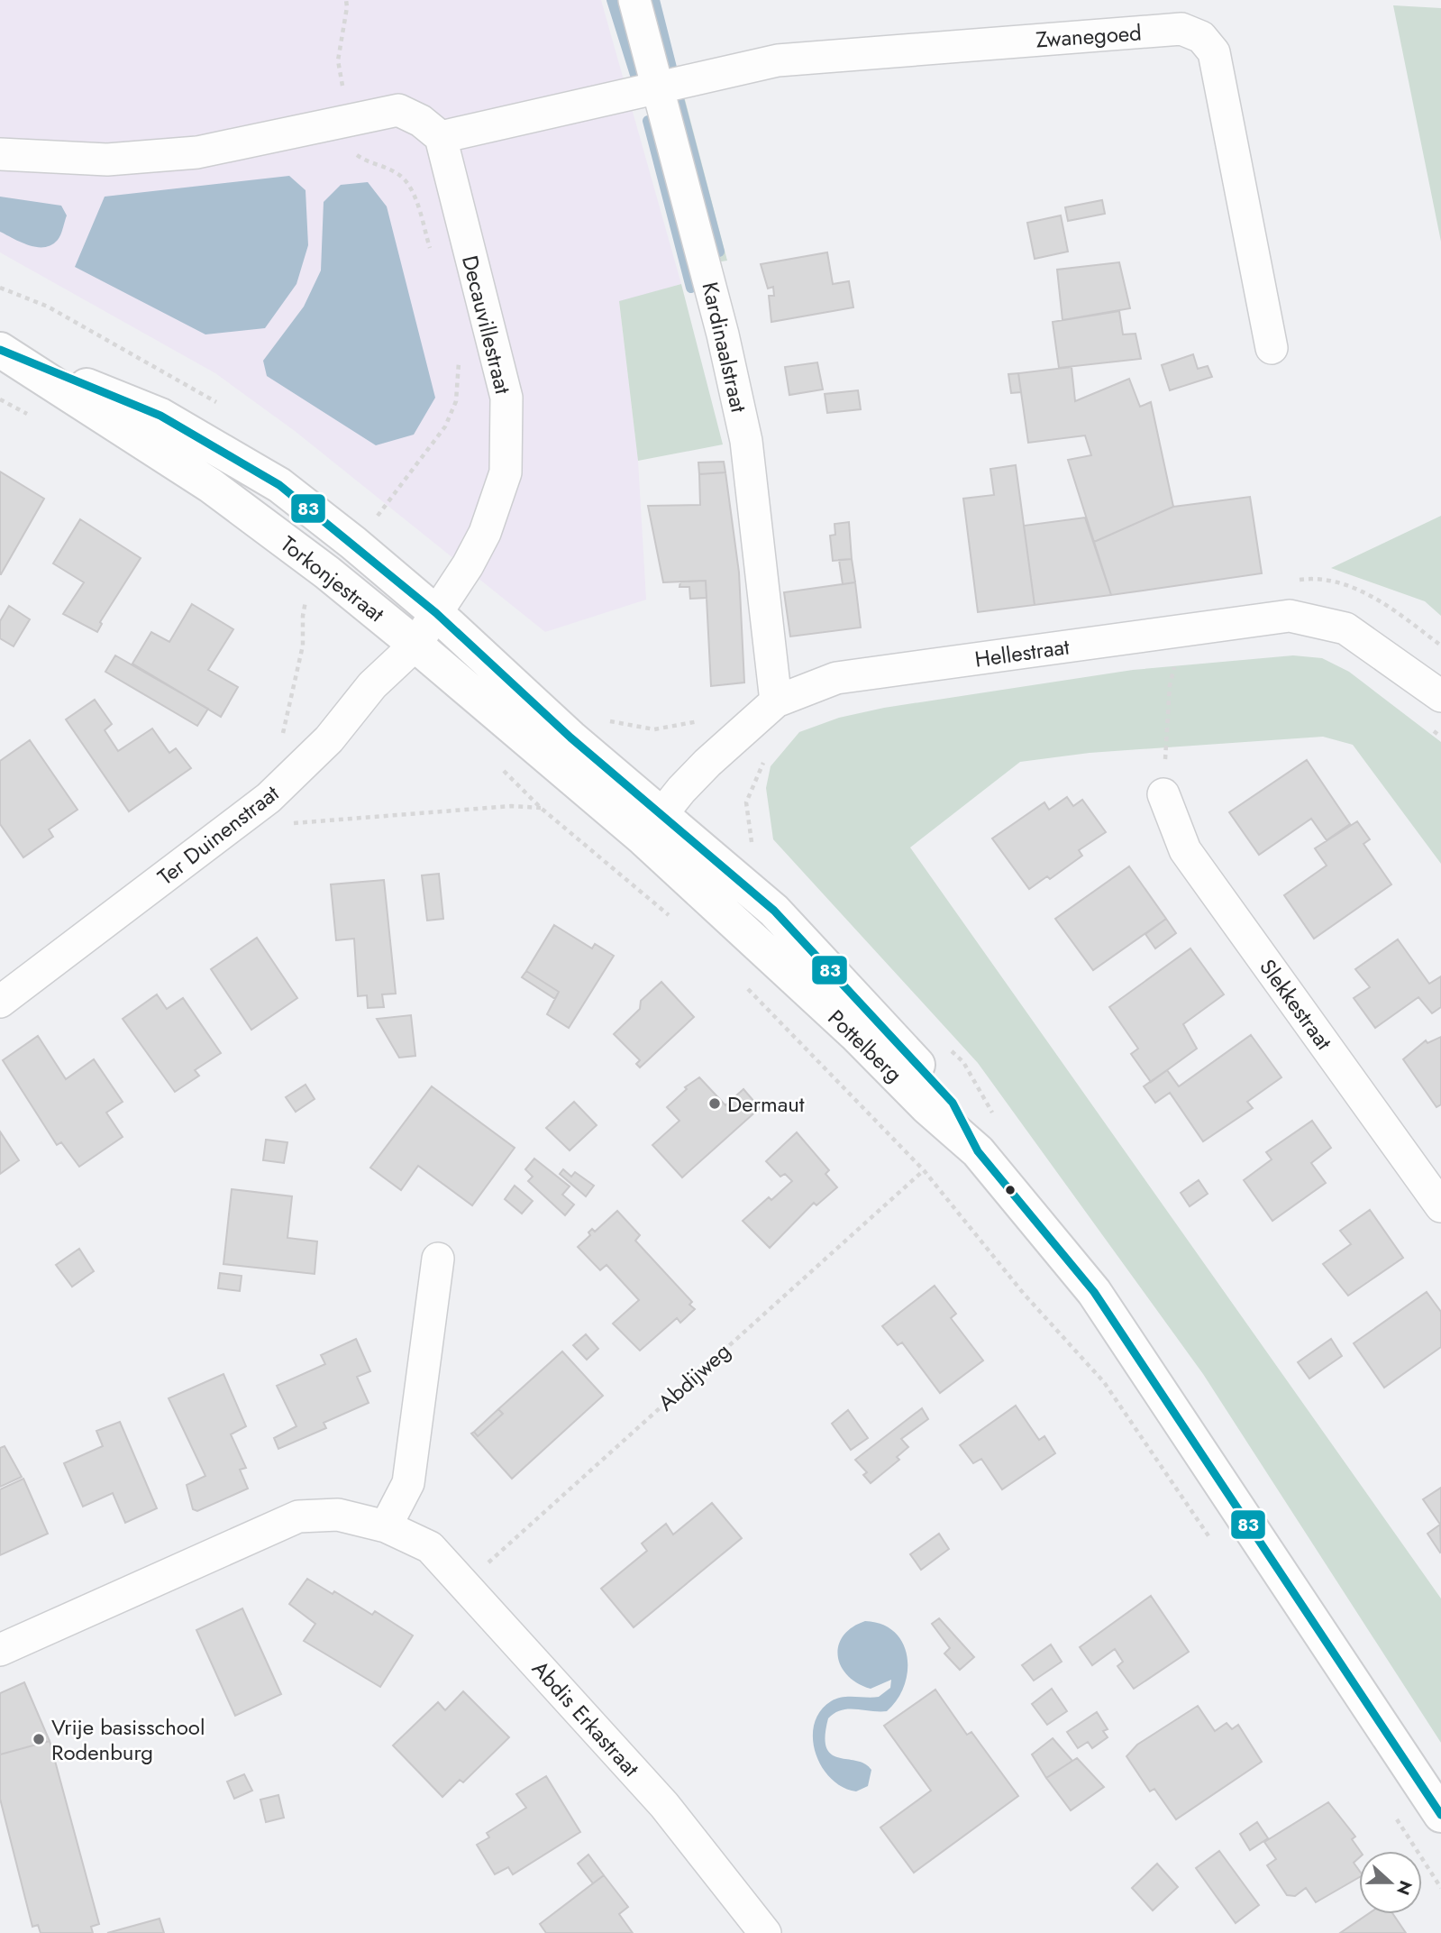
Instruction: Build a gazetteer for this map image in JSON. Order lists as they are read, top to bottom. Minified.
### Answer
{"streets":{"main road":["Torkonjestraat","Pottelberg"],"street":["Zwanegoed","Decauvillestraat","Kardinaalstraat","Hellestraat","Ter Duinenstraat","Slekkestraat","Abdis Erkastraat"],"path":["Abdijweg"]},"crossings":[["Zwanegoed","Kardinaalstraat"],["Decauvillestraat","Torkonjestraat"],["Decauvillestraat","Ter Duinenstraat"],["Kardinaalstraat","Hellestraat"],["Torkonjestraat","Hellestraat"],["Torkonjestraat","Ter Duinenstraat"],["Torkonjestraat","Pottelberg"],["Hellestraat","Pottelberg"],["Abdijweg","Abdis Erkastraat"]],"places":["Dermaut","Vrije basisschool Rodenburg"],"lines":["transit line 83"],"north":"right"}
